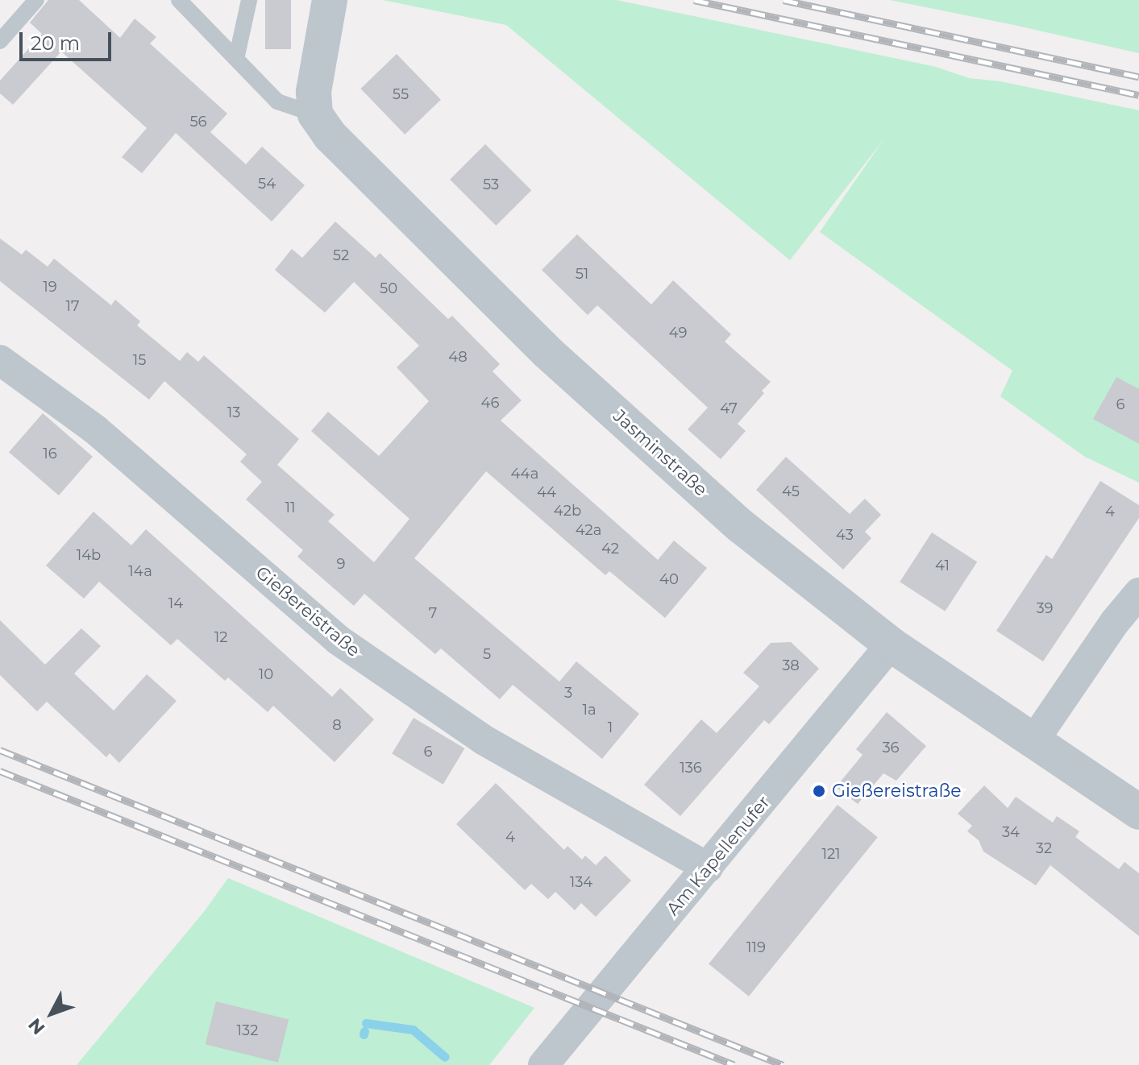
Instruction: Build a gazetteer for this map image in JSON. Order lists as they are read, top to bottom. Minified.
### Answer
{"streets":{"street":["Jasminstraße","Gießereistraße","Am Kapellenufer"]},"crossings":[["Jasminstraße","Am Kapellenufer"],["Gießereistraße","Am Kapellenufer"]],"places":["Gießereistraße"],"house_numbers":["55","56","54","53","52","51","19","50","17","49","48","15","46","6","47","13","16","44a","45","44","11","42b","4","42a","43","42","14b","9","41","14a","40","14","39","7","12","5","38","10","3","1a","8","1","36","6","136","34","4","32","121","134","119","132"],"scale_bar":"20 m","north":"bottom left"}
